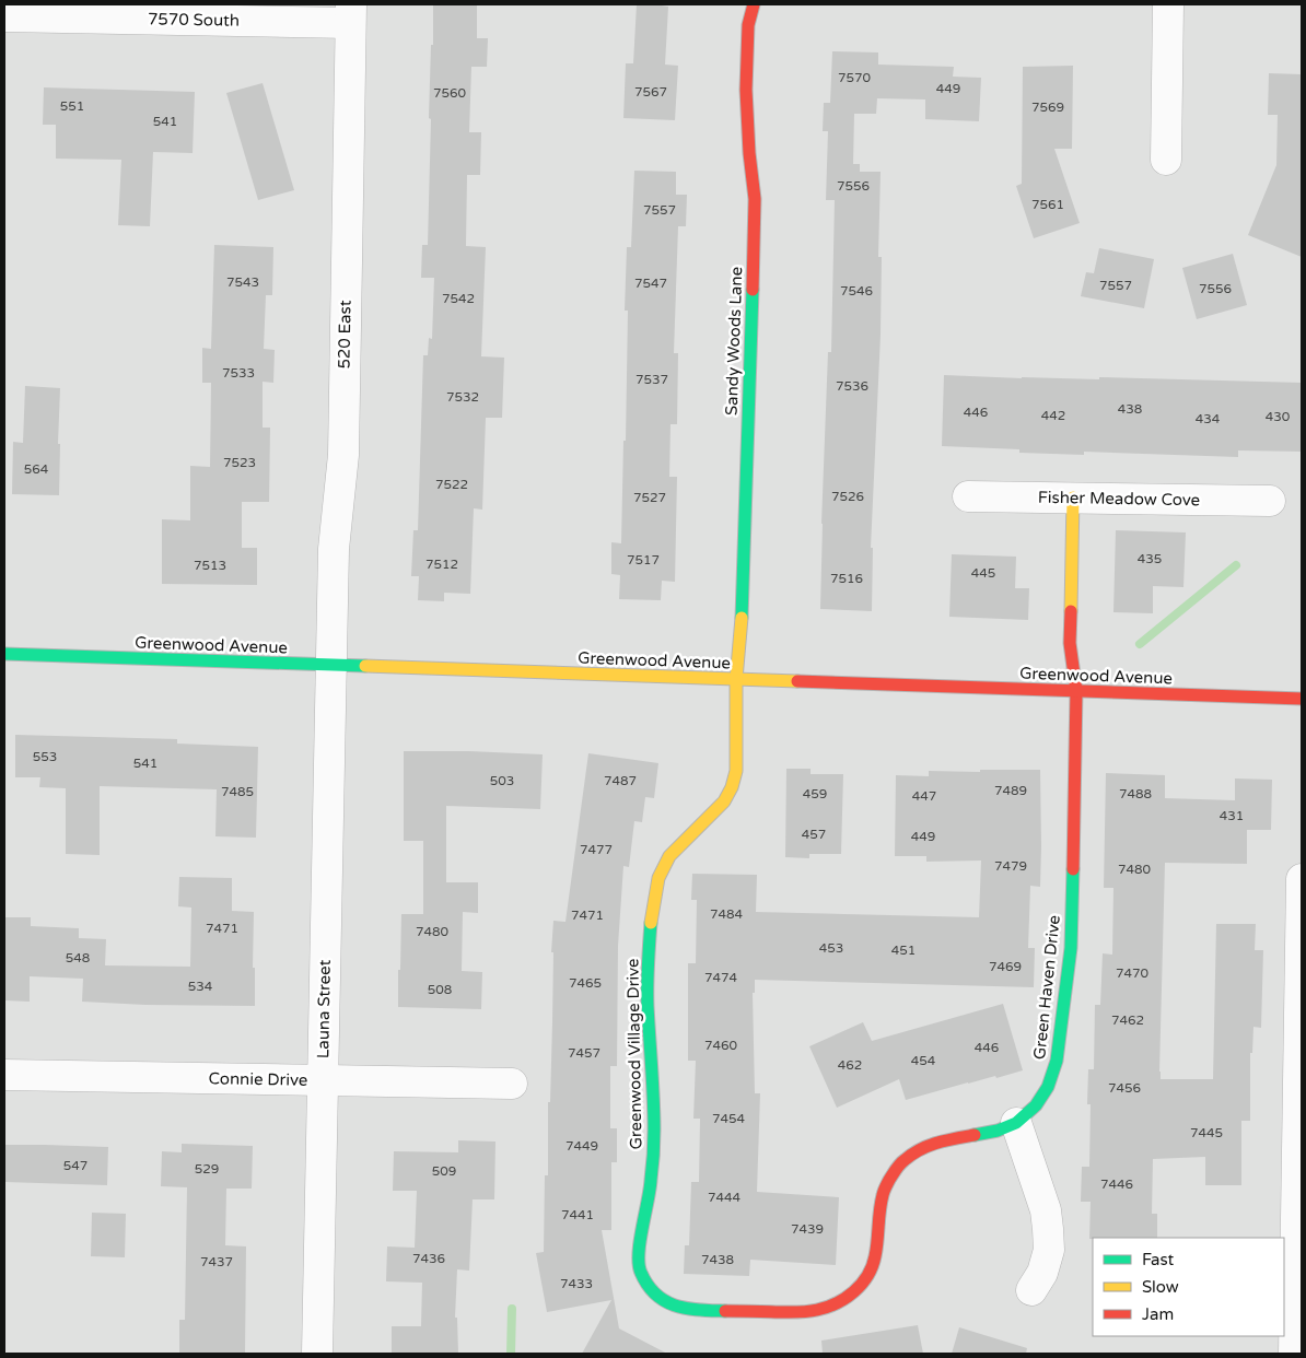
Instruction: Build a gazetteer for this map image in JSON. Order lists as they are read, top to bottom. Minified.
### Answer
{"streets":{"street":["7570 South","520 East","Sandy Woods Lane","Fisher Meadow Cove","Greenwood Avenue","Green Haven Drive","Launa Street","Greenwood Village Drive","Connie Drive"]},"crossings":[["7570 South","520 East"],["520 East","Greenwood Avenue"],["520 East","Launa Street"],["Sandy Woods Lane","Greenwood Avenue"],["Sandy Woods Lane","Greenwood Village Drive"],["Fisher Meadow Cove","Green Haven Drive"],["Greenwood Avenue","Green Haven Drive"],["Greenwood Avenue","Launa Street"],["Greenwood Avenue","Greenwood Village Drive"],["Green Haven Drive","Greenwood Village Drive"],["Launa Street","Connie Drive"]],"house_numbers":["7570","449","7567","7560","551","7569","541","7556","7561","7557","7543","7547","7557","7556","7546","7542","7533","7537","7536","7532","438","446","442","430","434","7523","564","7522","7526","7527","435","7517","7512","7513","445","7516","553","541","503","7487","7489","7485","459","7488","447","431","457","449","7477","7479","7480","7484","7471","7471","7480","453","451","548","7469","7470","7474","7465","534","508","7462","7460","446","7457","454","462","7456","7454","7445","7449","547","529","509","7446","7444","7441","7439","7436","7438","7437","7433"],"legend":["Fast","Slow","Jam"]}
